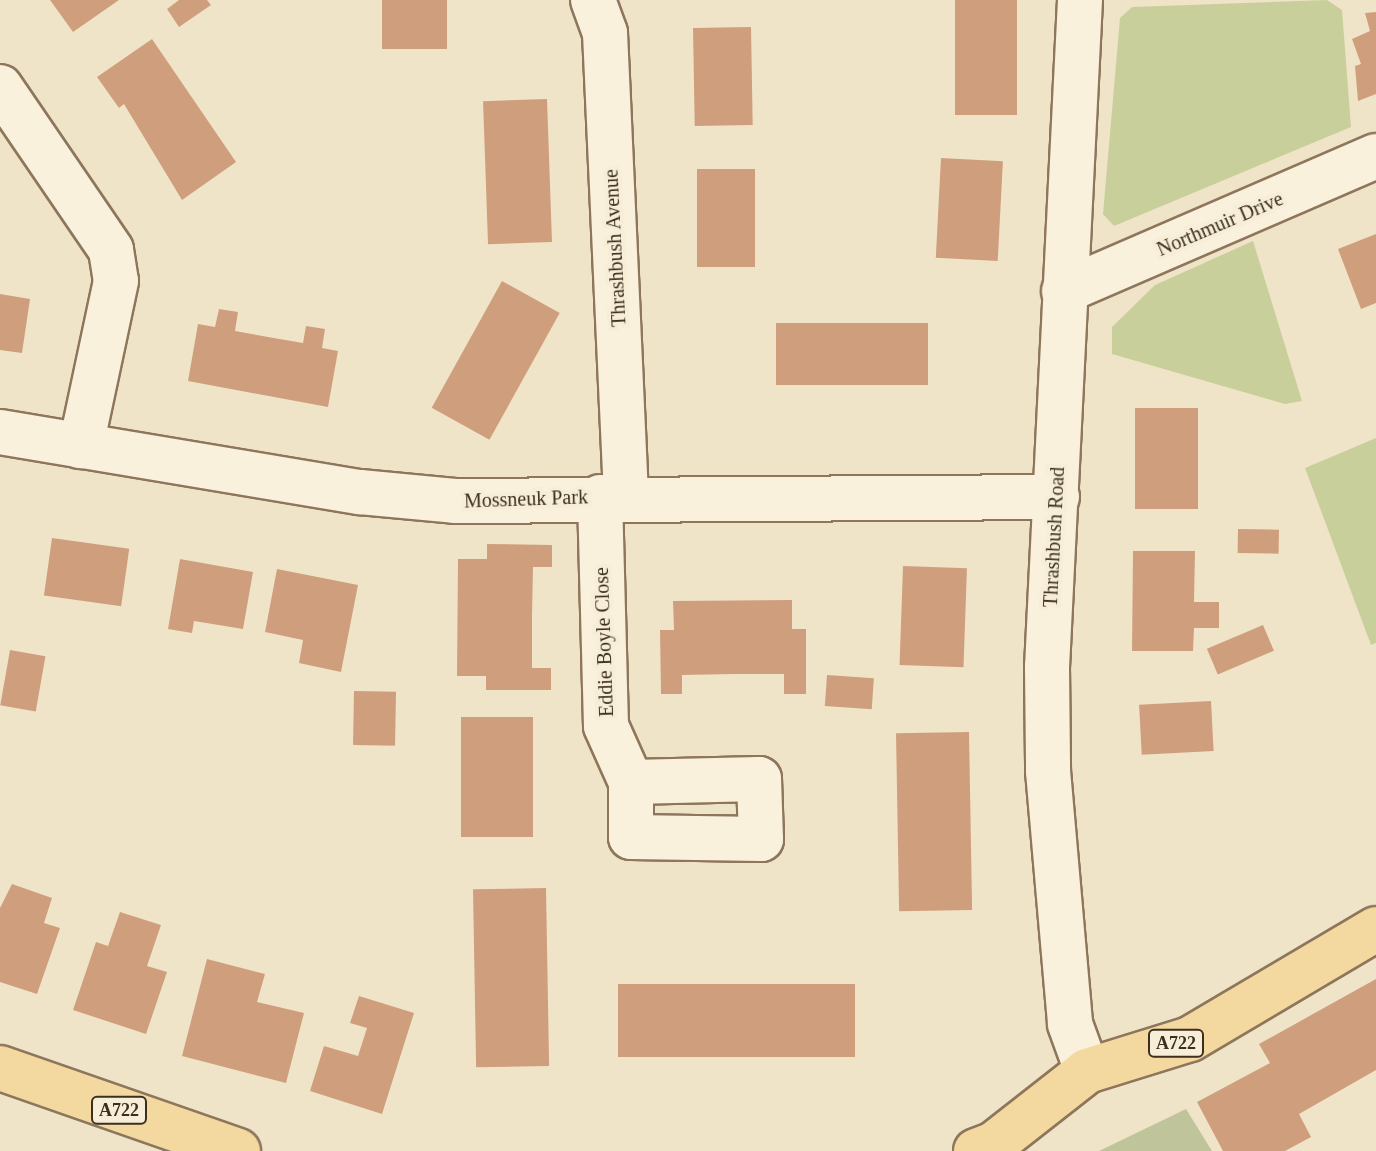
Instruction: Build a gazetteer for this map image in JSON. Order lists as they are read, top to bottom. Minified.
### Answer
{"streets":{"main road":["A722"],"street":["Northmuir Drive","Thrashbush Avenue","Mossneuk Park","Thrashbush Road","Eddie Boyle Close"]},"crossings":[["Northmuir Drive","Thrashbush Road"],["Thrashbush Avenue","Mossneuk Park"],["Thrashbush Avenue","Eddie Boyle Close"],["Mossneuk Park","Thrashbush Road"],["Mossneuk Park","Eddie Boyle Close"],["Thrashbush Road","A722"]]}
